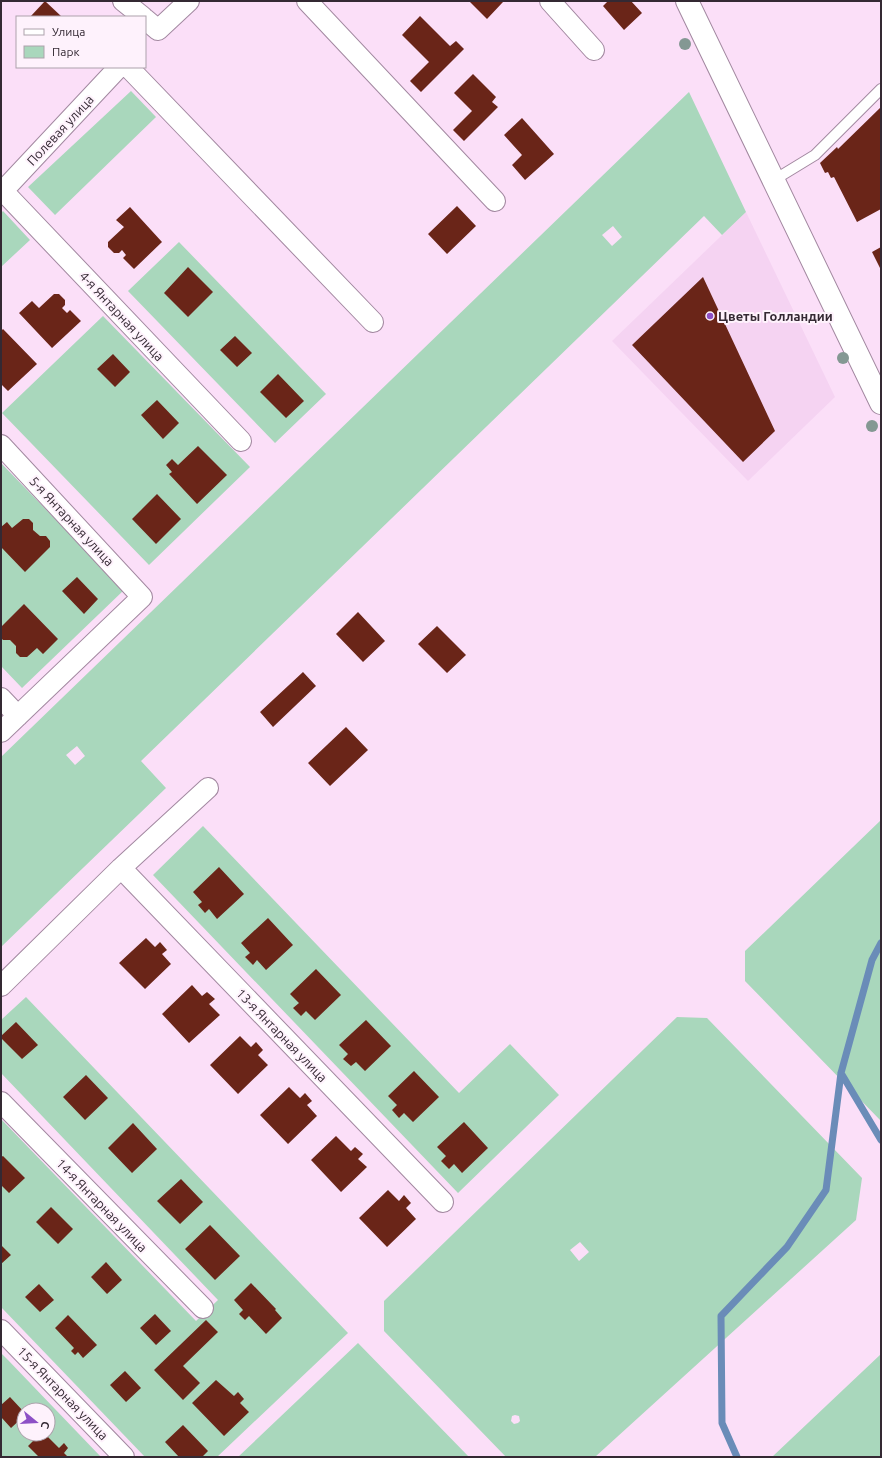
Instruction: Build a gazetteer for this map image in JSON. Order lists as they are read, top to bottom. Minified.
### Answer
{"streets":{"street":["Полевая улица","4-я Янтарная улица","5-я Янтарная улица","13-я Янтарная улица","14-я Янтарная улица","15-я Янтарная улица"]},"crossings":[["Полевая улица","4-я Янтарная улица"]],"places":["Цветы Голландии"],"legend":["Улица","Парк"],"north":"right"}
